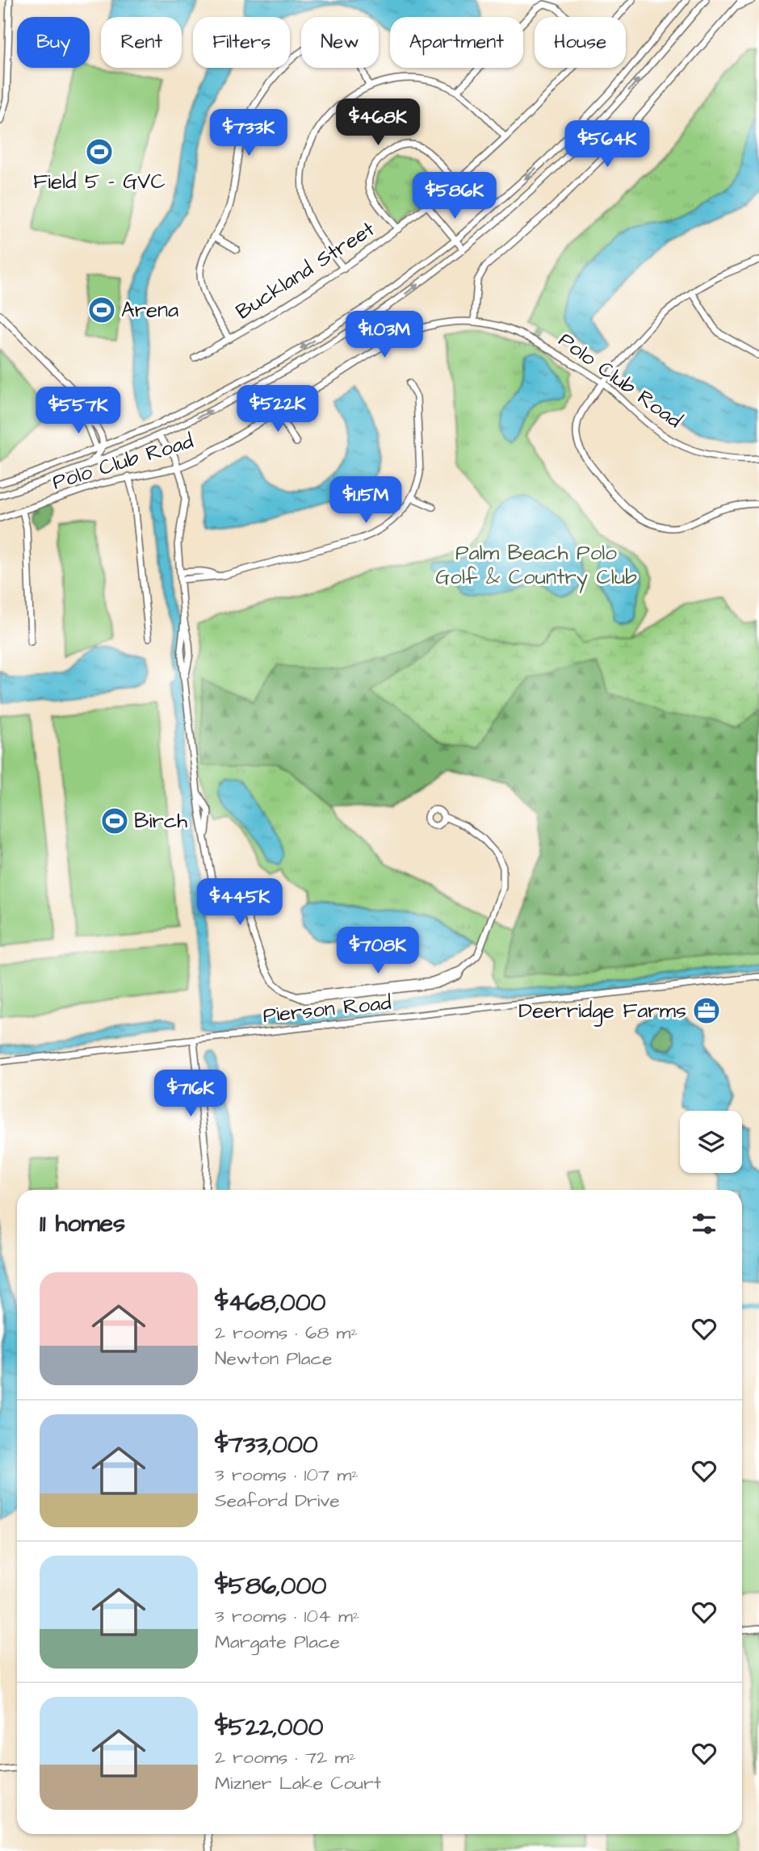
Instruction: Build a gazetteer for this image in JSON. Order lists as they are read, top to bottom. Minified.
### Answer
{"streets":{"street":["Buckland Street","Polo Club Road","Pierson Road"]},"parks":["Palm Beach Polo Golf & Country Club"],"places":{"sports":["Field 5 - GVC","Arena","Birch"],"office":["Deerridge Farms"]},"page":{"chip":["Buy","Rent","Filters","New","Apartment","House"],"price":["$468K","$733K","$564K","$586K","$1.03M","$522K","$557K","$1.15M","$445K","$708K","$716K"],"heading":"11 homes","list":[{"name":"$468,000","note":"2 rooms · 68 m² · Newton Place"},{"name":"$733,000","note":"3 rooms · 107 m² · Seaford Drive"},{"name":"$586,000","note":"3 rooms · 104 m² · Margate Place"},{"name":"$522,000","note":"2 rooms · 72 m² · Mizner Lake Court"}]}}
